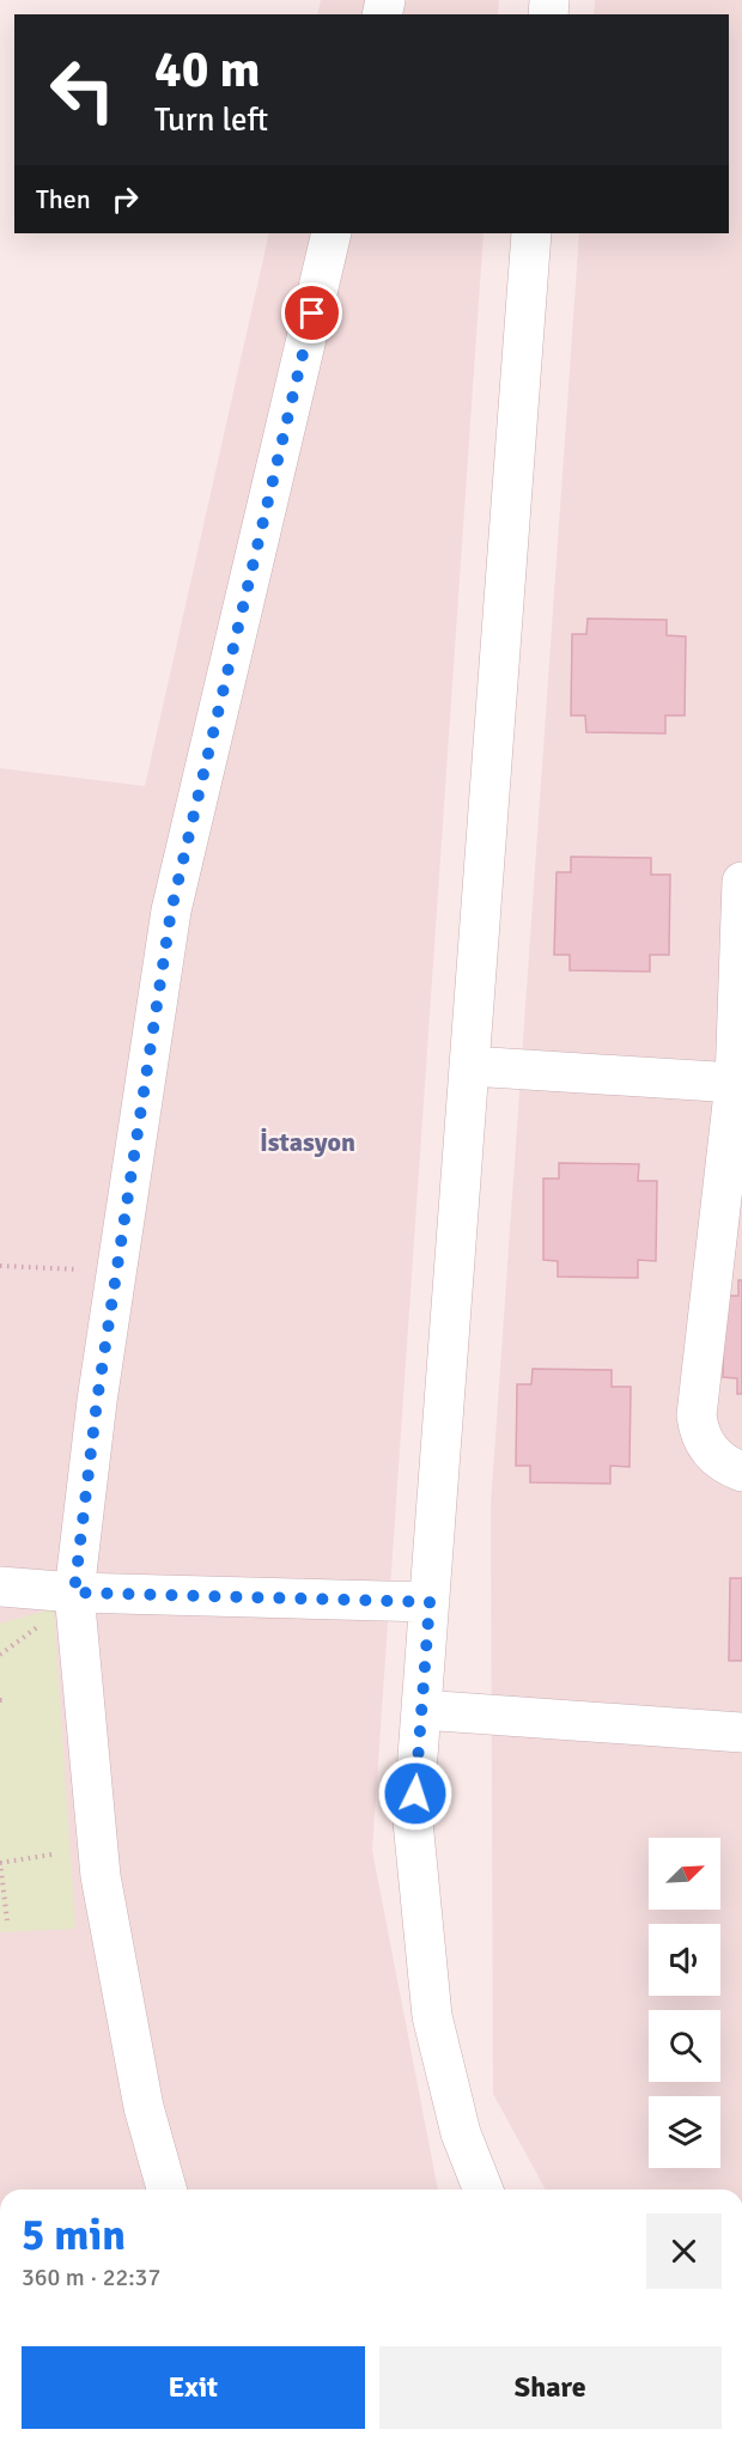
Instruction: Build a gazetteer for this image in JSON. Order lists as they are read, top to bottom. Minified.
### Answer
{"districts":["İstasyon"],"north":"top right","page":{"turn":["40 m","Turn left"],"then":"Then","heading":["5 min","360 m · 22:37"],"buttons":["Exit","Share"]}}
